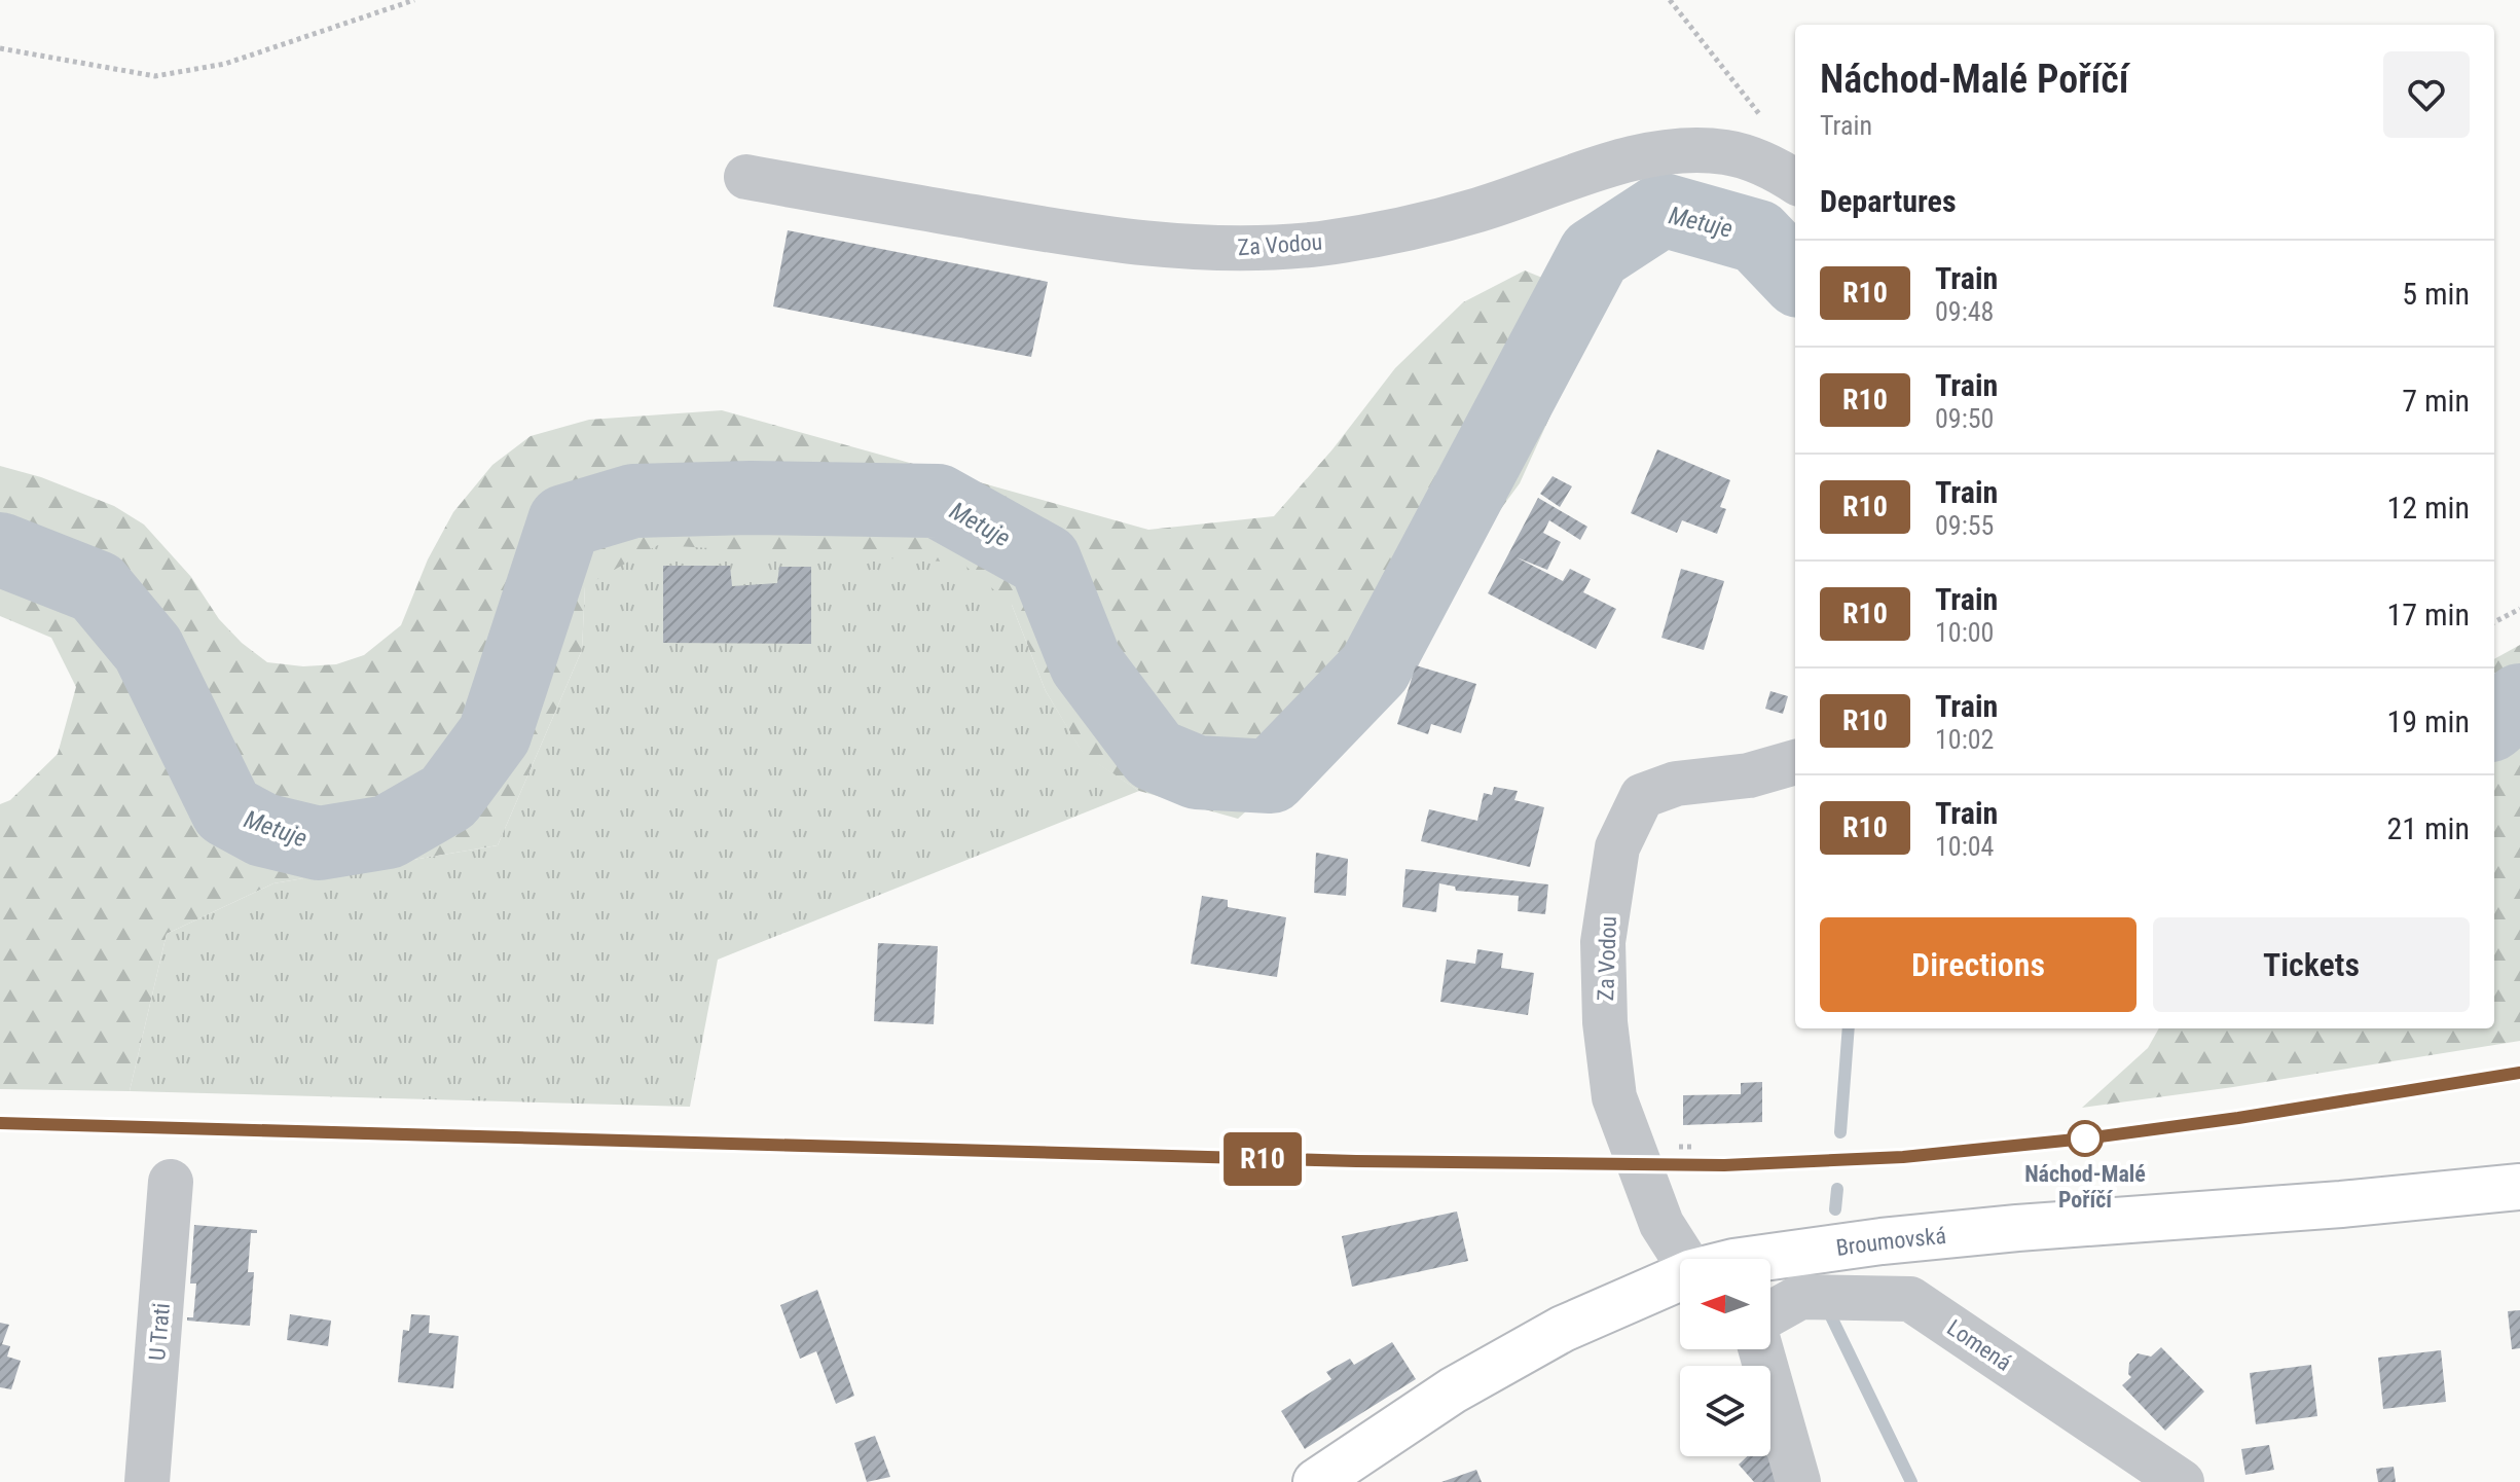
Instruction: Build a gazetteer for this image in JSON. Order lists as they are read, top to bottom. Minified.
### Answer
{"streets":{"main road":["Broumovská"],"street":["Za Vodou","U Trati","Lomená"]},"water":["Metuje"],"places":["Náchod-Malé Poříčí"],"north":"left","page":{"on_map":"R10","heading":[["Náchod-Malé Poříčí","Train"],"Departures"],"list":[{"mark":"R10","name":"Train","note":"09:48","value":"5 min"},{"mark":"R10","name":"Train","note":"09:50","value":"7 min"},{"mark":"R10","name":"Train","note":"09:55","value":"12 min"},{"mark":"R10","name":"Train","note":"10:00","value":"17 min"},{"mark":"R10","name":"Train","note":"10:02","value":"19 min"},{"mark":"R10","name":"Train","note":"10:04","value":"21 min"}],"buttons":["Directions","Tickets"]}}
